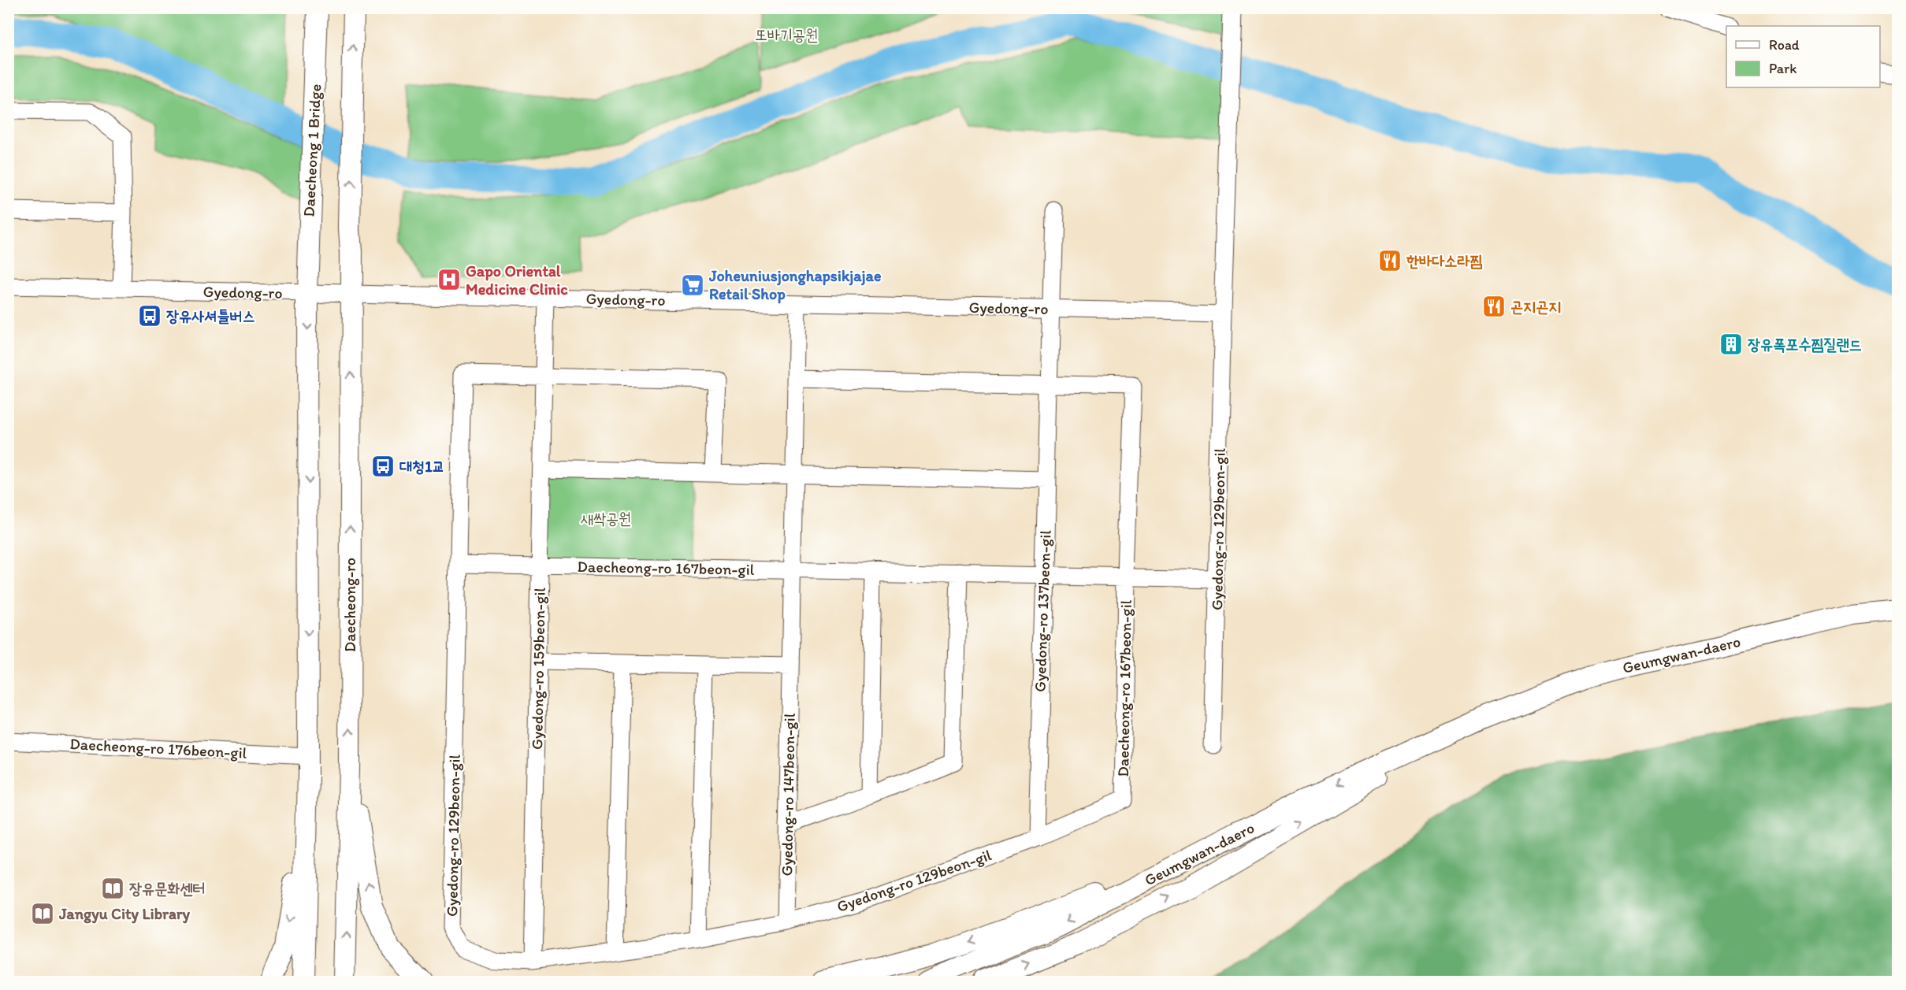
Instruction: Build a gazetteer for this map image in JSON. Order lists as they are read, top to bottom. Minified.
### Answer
{"streets":{"main road":["Daecheong 1 Bridge","Daecheong-ro","Geumgwan-daero"],"street":["Gyedong-ro","Gyedong-ro 129beon-gil","Daecheong-ro 167beon-gil","Gyedong-ro 137beon-gil","Gyedong-ro 159beon-gil","Daecheong-ro 176beon-gil","Gyedong-ro 147beon-gil"]},"crossings":[["Daecheong 1 Bridge","Gyedong-ro"],["Gyedong-ro","Gyedong-ro 129beon-gil"],["Gyedong-ro","Daecheong-ro"],["Gyedong-ro","Gyedong-ro 137beon-gil"],["Gyedong-ro","Gyedong-ro 159beon-gil"],["Gyedong-ro","Gyedong-ro 147beon-gil"],["Gyedong-ro 129beon-gil","Daecheong-ro 167beon-gil"],["Gyedong-ro 129beon-gil","Gyedong-ro 137beon-gil"],["Gyedong-ro 129beon-gil","Gyedong-ro 159beon-gil"],["Gyedong-ro 129beon-gil","Gyedong-ro 147beon-gil"],["Daecheong-ro 167beon-gil","Gyedong-ro 137beon-gil"],["Daecheong-ro 167beon-gil","Gyedong-ro 159beon-gil"],["Daecheong-ro 167beon-gil","Gyedong-ro 147beon-gil"]],"parks":["또바기공원","새싹공원"],"places":{"restaurant":["한바다소라찜","곤지곤지"],"hospital":["Gapo Oriental Medicine Clinic"],"supermarket":["Joheuniusjonghapsikjajae Retail Shop"],"bus stop":["장유사셔틀버스","대청1교"],"building":["장유폭포수찜질랜드"],"library":["장유문화센터","Jangyu City Library"]},"legend":["Road","Park"]}
